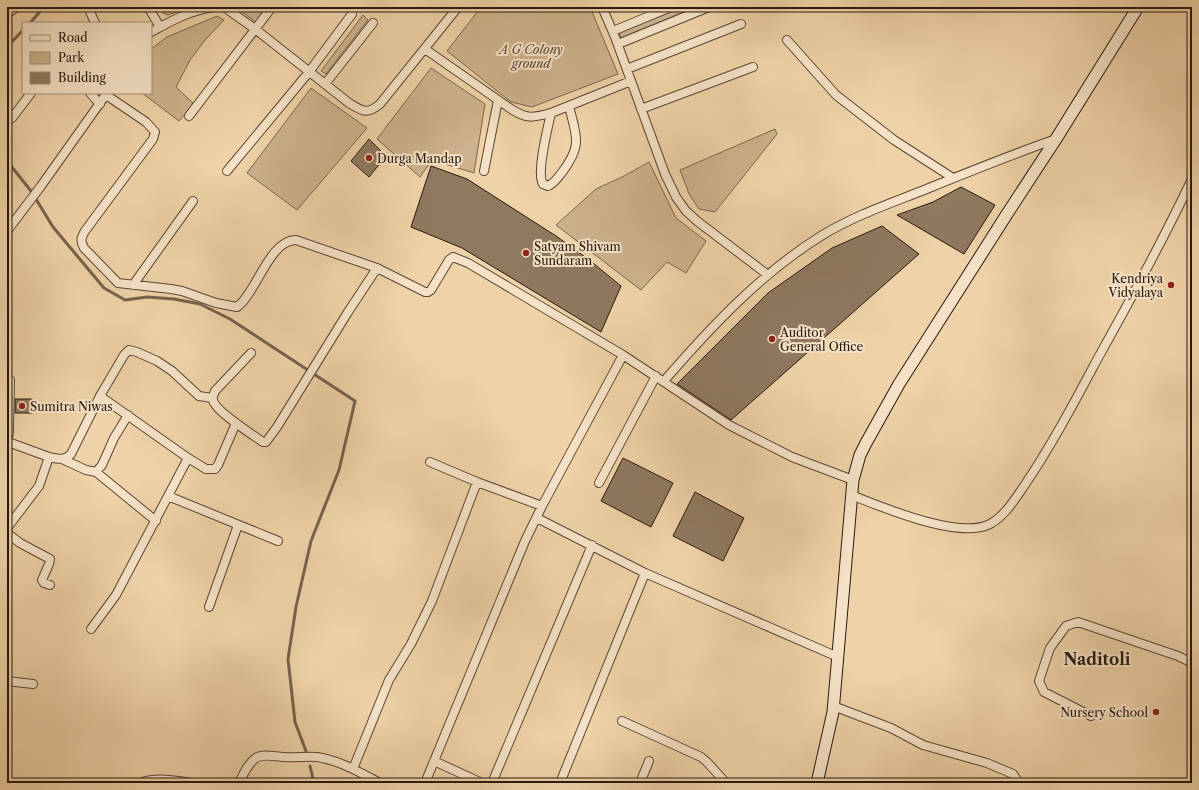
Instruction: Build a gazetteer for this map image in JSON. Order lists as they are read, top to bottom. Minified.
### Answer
{"districts":["Naditoli"],"parks":["A G Colony ground"],"places":["Durga Mandap","Satyam Shivam Sundaram","Kendriya Vidyalaya","Auditor General Office","Sumitra Niwas","Nursery School"],"legend":["Road","Park","Building"]}
